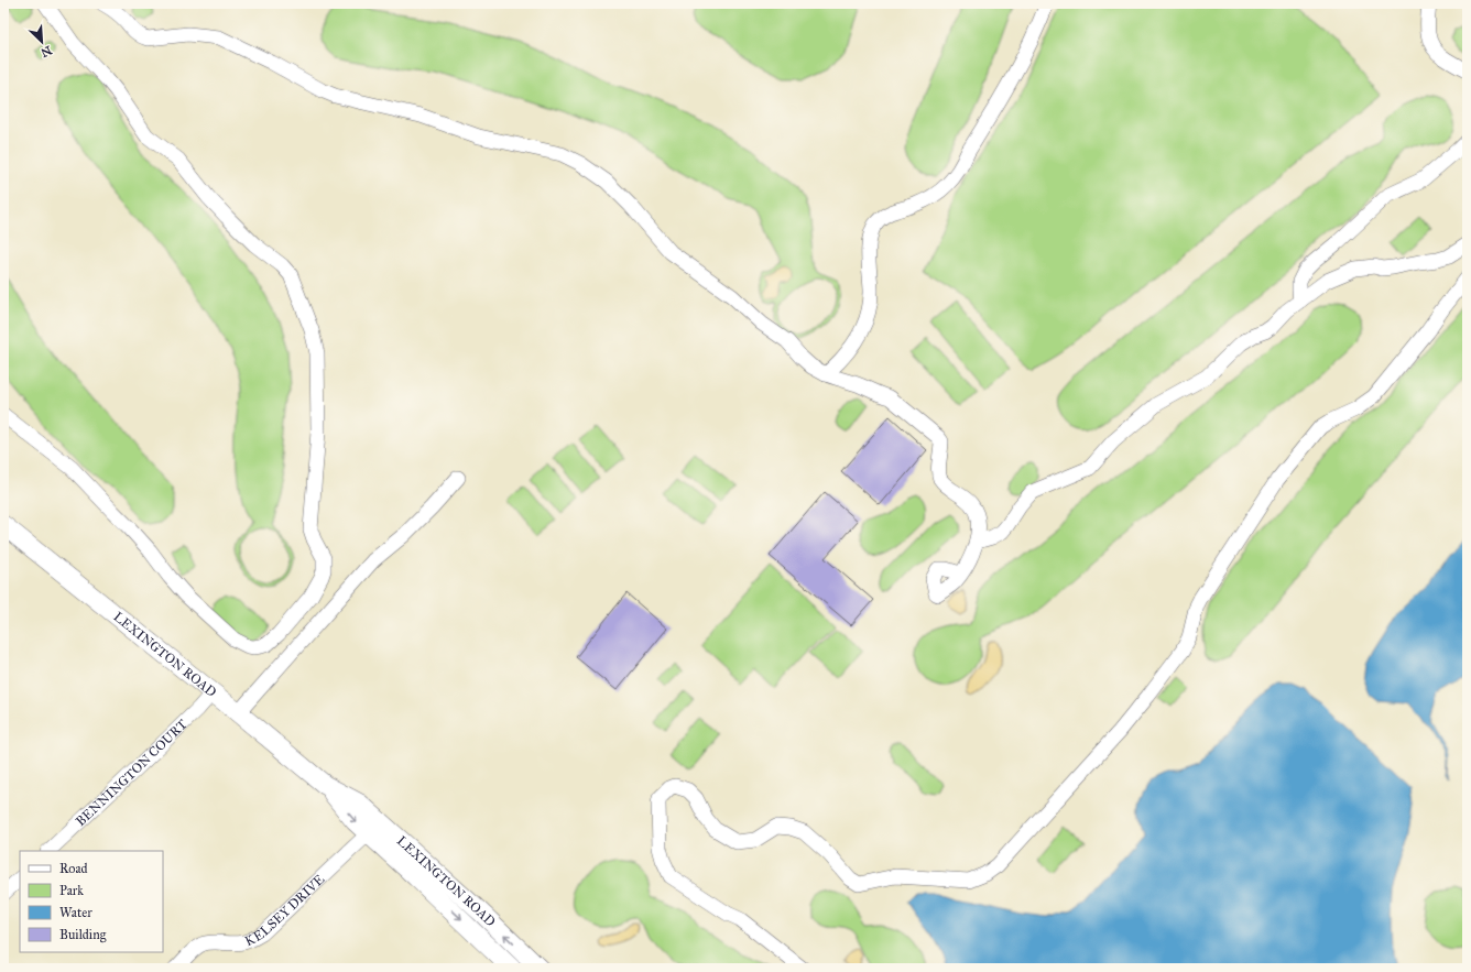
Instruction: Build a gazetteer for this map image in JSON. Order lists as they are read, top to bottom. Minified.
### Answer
{"streets":{"main road":["LEXINGTON ROAD"],"street":["BENNINGTON COURT","KELSEY DRIVE"]},"crossings":[["LEXINGTON ROAD","BENNINGTON COURT"],["LEXINGTON ROAD","KELSEY DRIVE"]],"legend":["Road","Park","Water","Building"],"north":"bottom right"}
